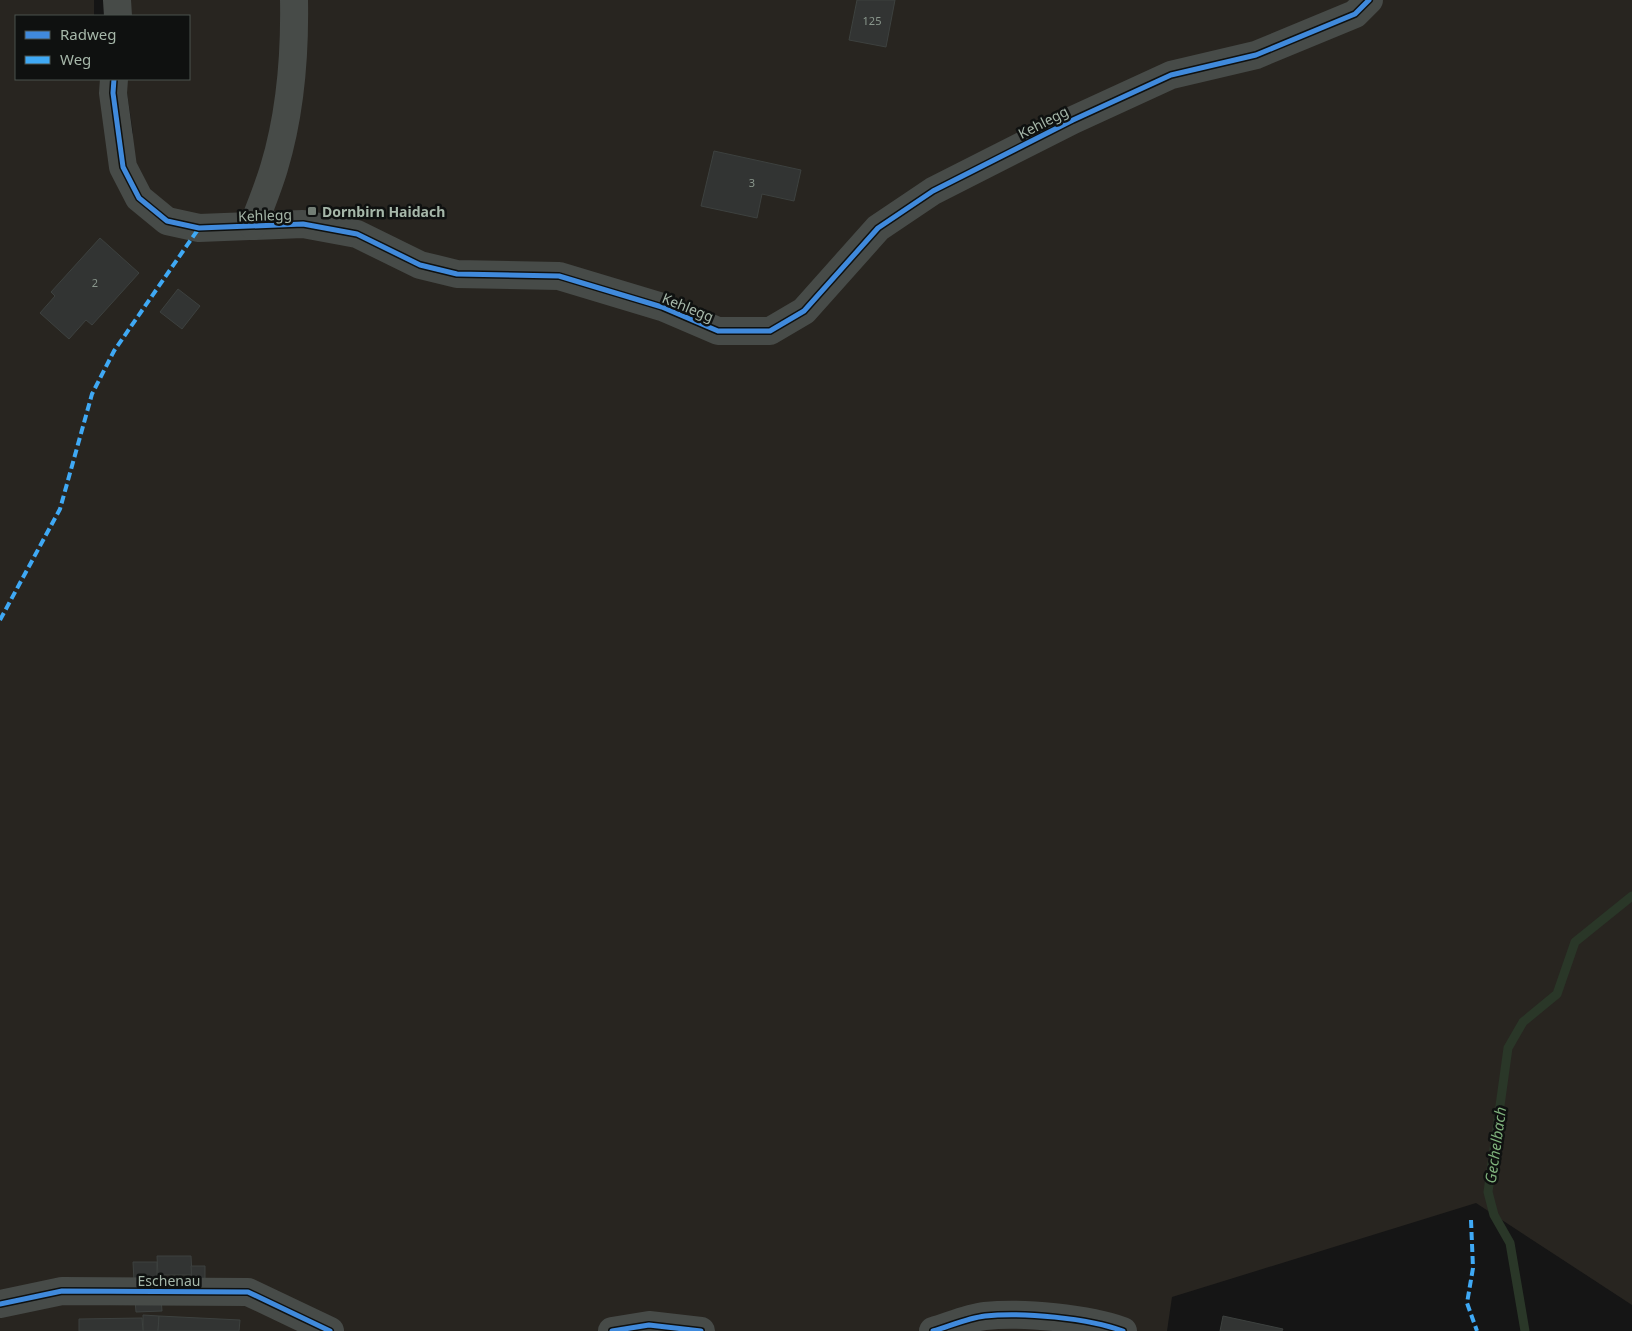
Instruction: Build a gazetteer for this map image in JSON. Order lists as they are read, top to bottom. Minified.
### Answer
{"streets":{"street":["Kehlegg","Eschenau"]},"water":["Gechelbach"],"places":{"transit":["Dornbirn Haidach"]},"house_numbers":["125","3","2"],"legend":["Radweg","Weg"]}
